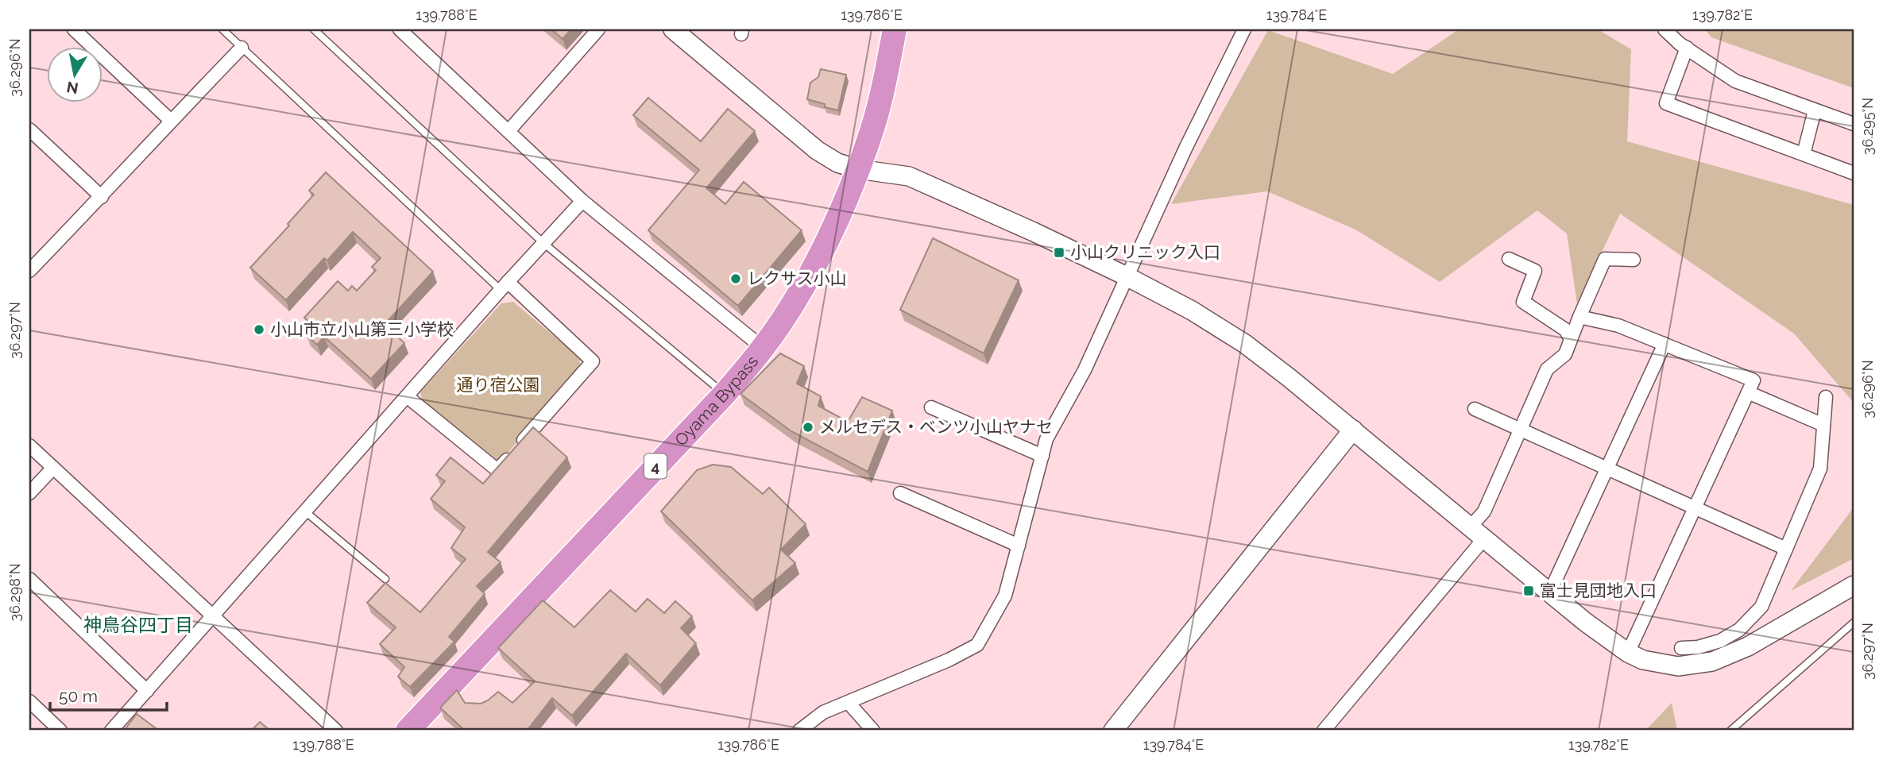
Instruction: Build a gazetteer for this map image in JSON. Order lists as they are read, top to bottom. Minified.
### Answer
{"streets":{"highway":["Oyama Bypass","4"]},"districts":["神鳥谷四丁目"],"parks":["通り宿公園"],"places":{"transit":["小山クリニック入口","富士見団地入口"],"other":["レクサス小山","小山市立小山第三小学校","メルセデス・ベンツ小山ヤナセ"]},"scale_bar":"50 m","north":"bottom","coordinates":["139.788°E","139.786°E","139.784°E","139.782°E","36.296°N","36.295°N","36.297°N","36.298°N"]}
